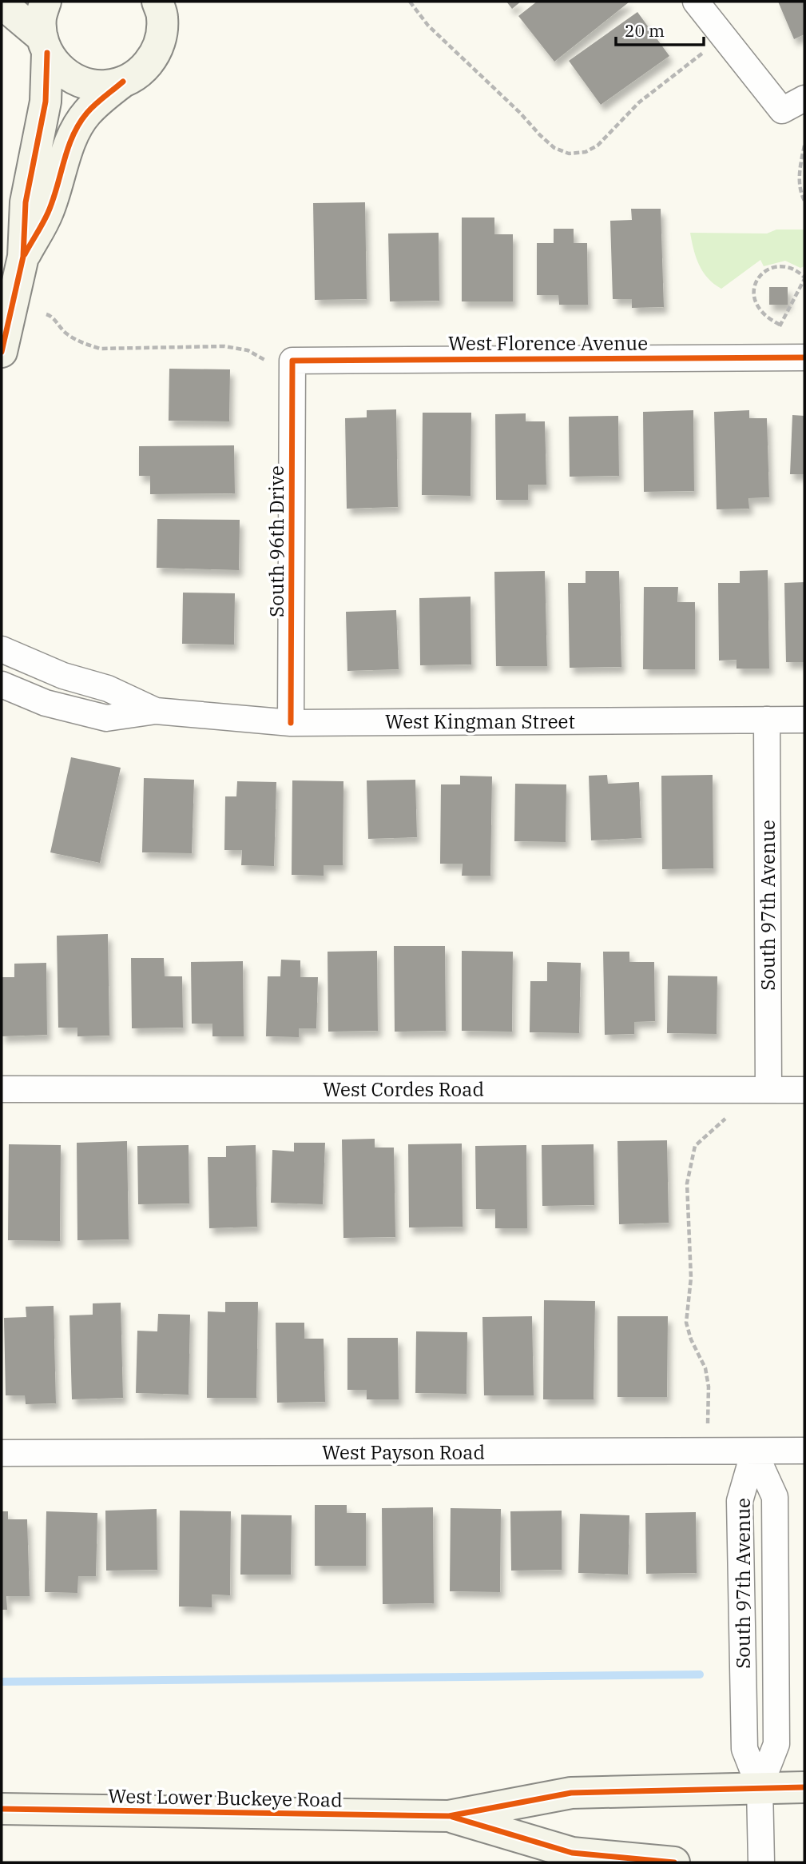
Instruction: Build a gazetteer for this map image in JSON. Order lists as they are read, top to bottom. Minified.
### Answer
{"streets":{"main road":["West Lower Buckeye Road"],"street":["West Florence Avenue","South 96th Drive","West Kingman Street","South 97th Avenue","West Cordes Road","West Payson Road"]},"crossings":[["West Florence Avenue","South 96th Drive"],["South 96th Drive","West Kingman Street"],["West Kingman Street","South 97th Avenue"],["South 97th Avenue","West Cordes Road"],["South 97th Avenue","West Payson Road"],["South 97th Avenue","West Lower Buckeye Road"]],"scale_bar":"20 m"}
